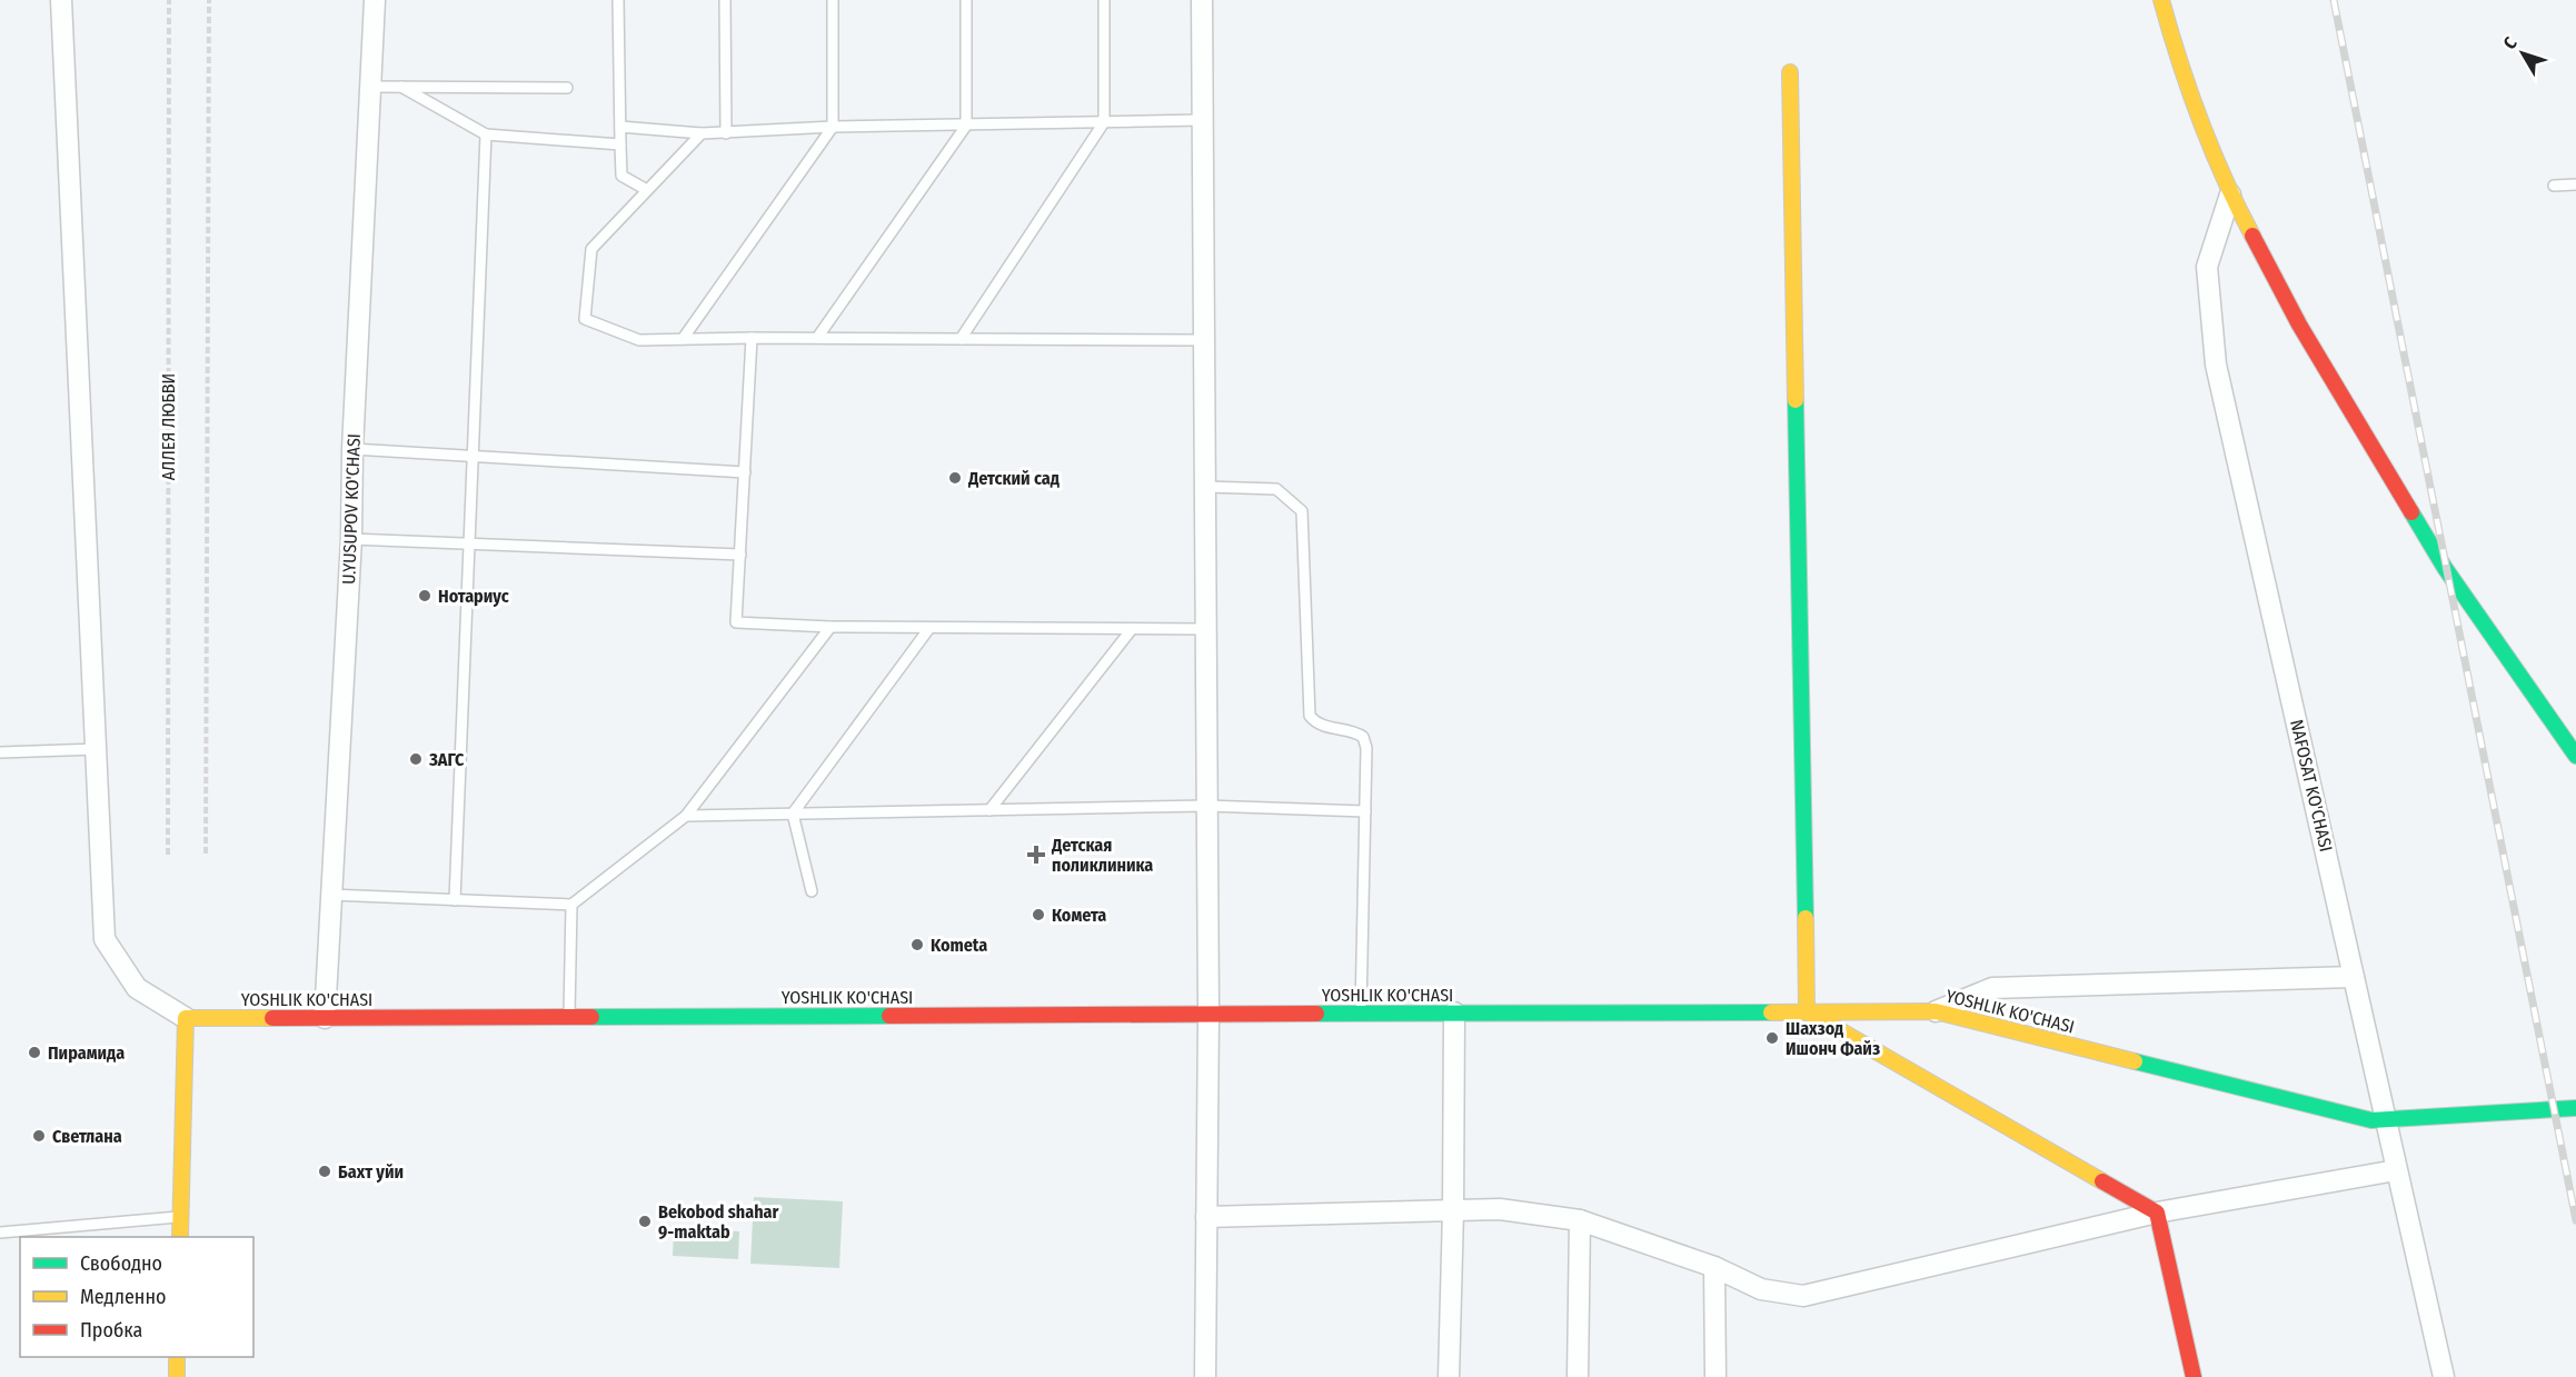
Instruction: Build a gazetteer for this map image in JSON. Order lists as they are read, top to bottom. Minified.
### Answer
{"streets":{"street":["U.YUSUPOV KO'CHASI","NAFOSAT KO'CHASI","YOSHLIK KO'CHASI"],"path":["АЛЛЕЯ ЛЮБВИ"]},"crossings":[["U.YUSUPOV KO'CHASI","YOSHLIK KO'CHASI"],["NAFOSAT KO'CHASI","YOSHLIK KO'CHASI"]],"places":{"other":["Детский сад","Нотариус","ЗАГС","Комета","Kometa","Шахзод Ишонч Файз","Пирамида","Светлана","Бахт уйи","Bekobod shahar 9-maktab"],"health":["Детская поликлиника"]},"legend":["Свободно","Медленно","Пробка"],"north":"top left"}
